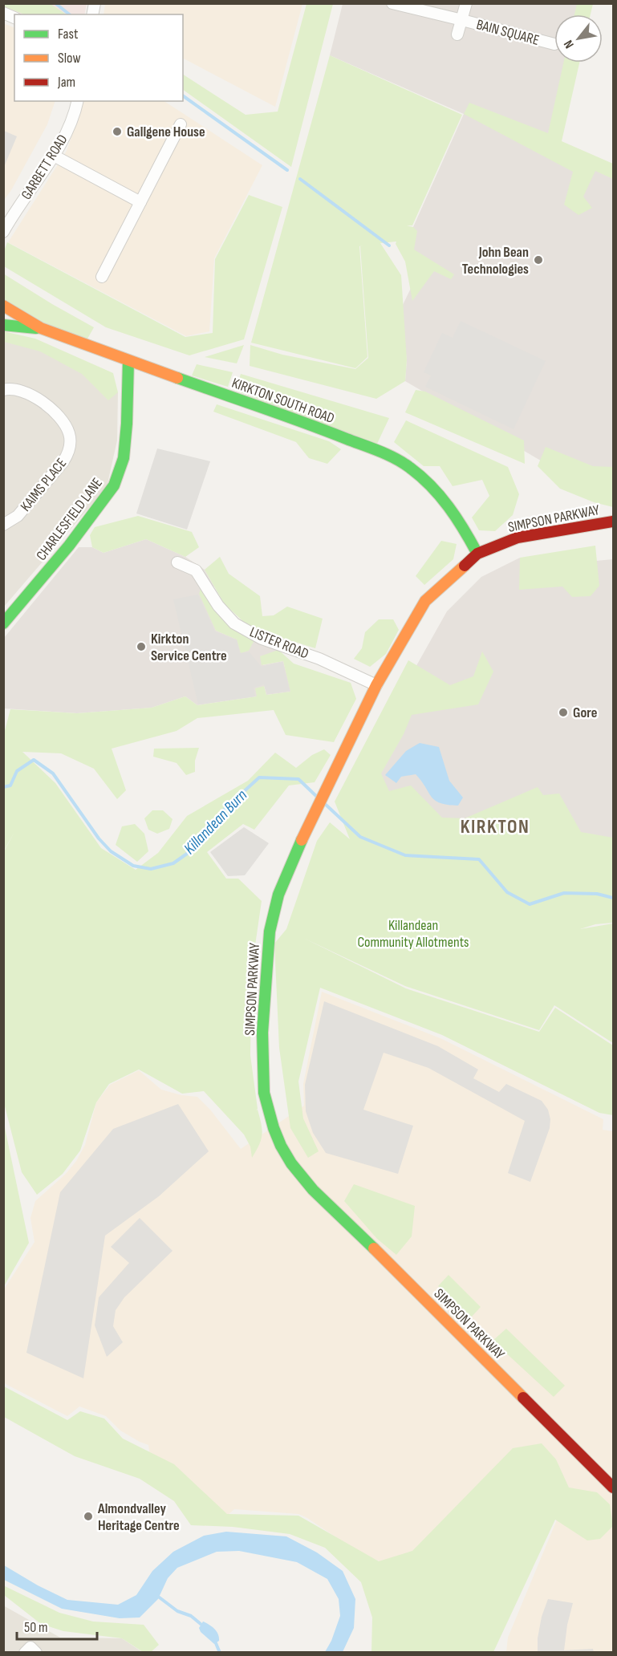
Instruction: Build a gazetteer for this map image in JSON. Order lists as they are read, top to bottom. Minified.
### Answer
{"streets":{"main road":["KIRKTON SOUTH ROAD","SIMPSON PARKWAY","CHARLESFIELD LANE"],"street":["BAIN SQUARE","GARBETT ROAD","KAIMS PLACE","LISTER ROAD"]},"crossings":[["KIRKTON SOUTH ROAD","SIMPSON PARKWAY"],["KIRKTON SOUTH ROAD","CHARLESFIELD LANE"],["SIMPSON PARKWAY","LISTER ROAD"]],"districts":["KIRKTON"],"water":["Killandean Burn"],"parks":["Killandean Community Allotments"],"places":["Gallgene House","John Bean Technologies","Kirkton Service Centre","Gore","Almondvalley Heritage Centre"],"legend":["Fast","Slow","Jam"],"scale_bar":"50 m","north":"bottom left"}
